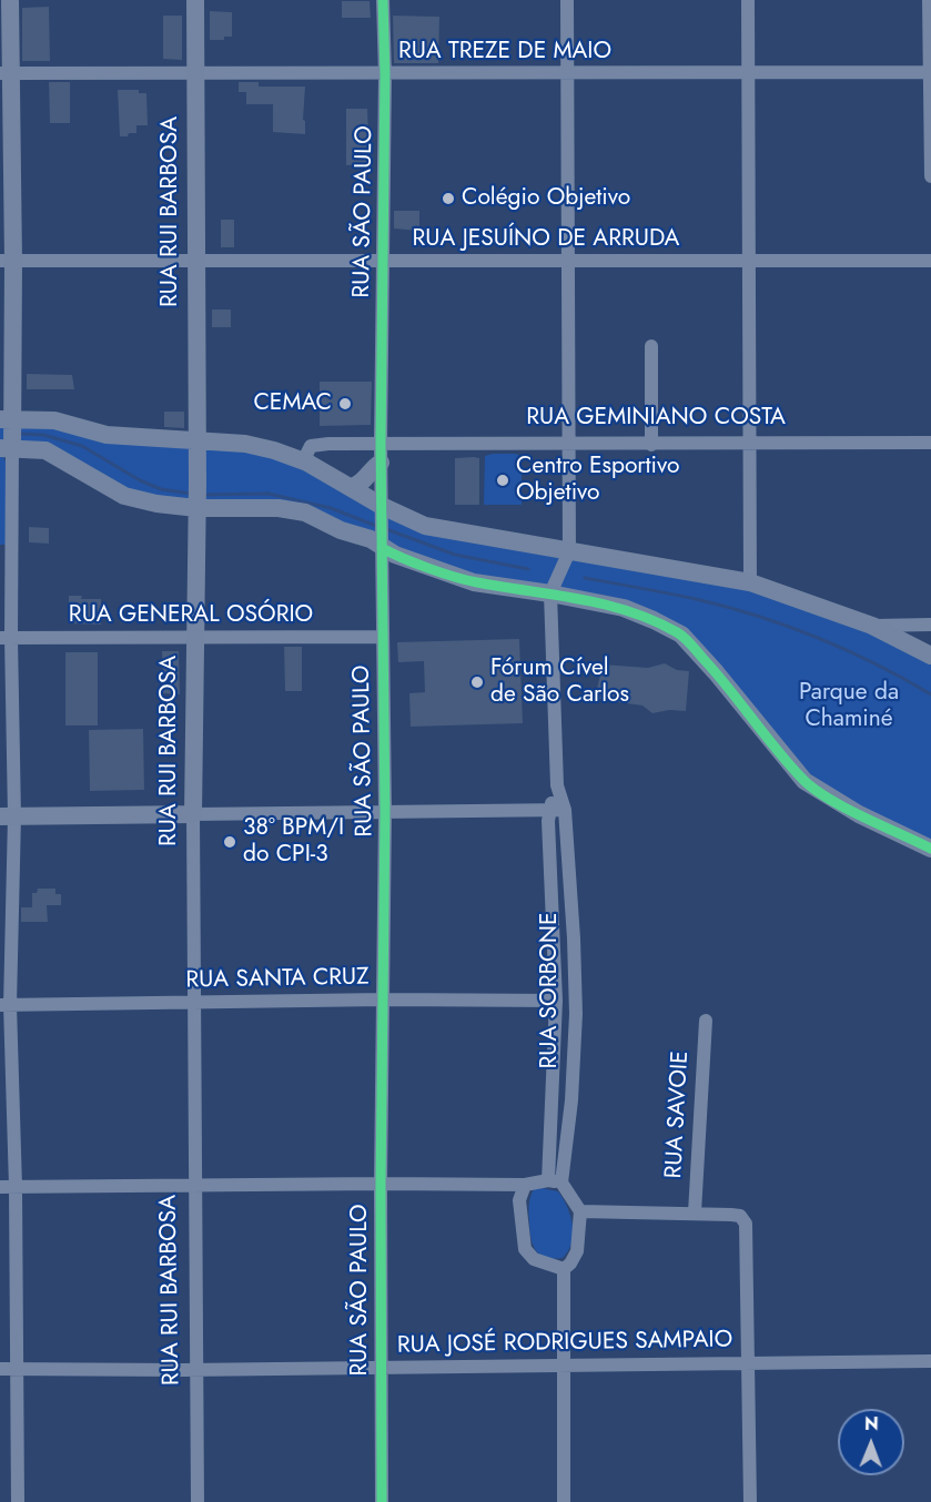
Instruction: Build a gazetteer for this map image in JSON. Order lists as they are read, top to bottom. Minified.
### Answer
{"streets":{"main road":["RUA RUI BARBOSA"],"street":["RUA TREZE DE MAIO","RUA SÃO PAULO","RUA JESUÍNO DE ARRUDA","RUA GEMINIANO COSTA","RUA GENERAL OSÓRIO","RUA SANTA CRUZ","RUA SORBONE","RUA SAVOIE","RUA JOSÉ RODRIGUES SAMPAIO"]},"crossings":[["RUA TREZE DE MAIO","RUA RUI BARBOSA"],["RUA TREZE DE MAIO","RUA SÃO PAULO"],["RUA RUI BARBOSA","RUA JESUÍNO DE ARRUDA"],["RUA RUI BARBOSA","RUA GENERAL OSÓRIO"],["RUA RUI BARBOSA","RUA SANTA CRUZ"],["RUA RUI BARBOSA","RUA JOSÉ RODRIGUES SAMPAIO"],["RUA SÃO PAULO","RUA JESUÍNO DE ARRUDA"],["RUA SÃO PAULO","RUA GEMINIANO COSTA"],["RUA SÃO PAULO","RUA GENERAL OSÓRIO"],["RUA SÃO PAULO","RUA SANTA CRUZ"],["RUA SÃO PAULO","RUA JOSÉ RODRIGUES SAMPAIO"],["RUA SANTA CRUZ","RUA SORBONE"]],"parks":["Parque da Chaminé"],"places":["Colégio Objetivo","CEMAC","Centro Esportivo Objetivo","Fórum Cível de São Carlos","38º BPM/I do CPI-3"],"north":"top"}
